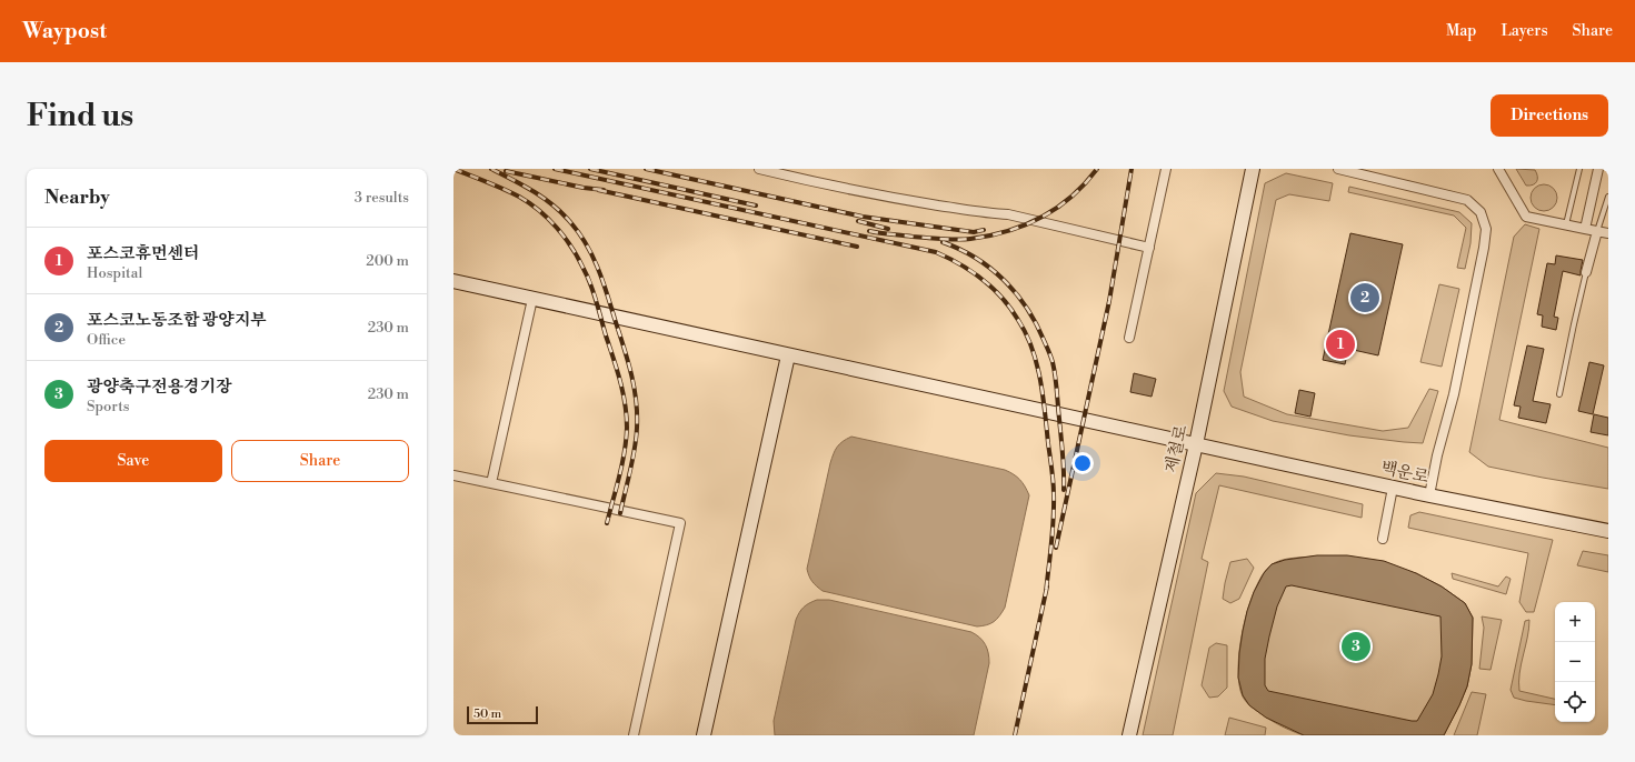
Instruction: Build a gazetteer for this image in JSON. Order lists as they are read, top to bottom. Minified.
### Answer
{"streets":{"street":["제철로","백운로"]},"crossings":[["제철로","백운로"]],"scale_bar":"50 m","page":{"header":"Waypost","nav":["Map","Layers","Share"],"buttons":["Directions",["Save","Share"]],"title":"Find us","heading":["Nearby","3 results"],"list":[{"mark":"1","name":"포스코휴먼센터","note":"Hospital","value":"200 m"},{"mark":"2","name":"포스코노동조합 광양지부","note":"Office","value":"230 m"},{"mark":"3","name":"광양축구전용경기장","note":"Sports","value":"230 m"}],"pins":["2","1","3"],"map_buttons":["+","−"],"scale":"50 m"}}
